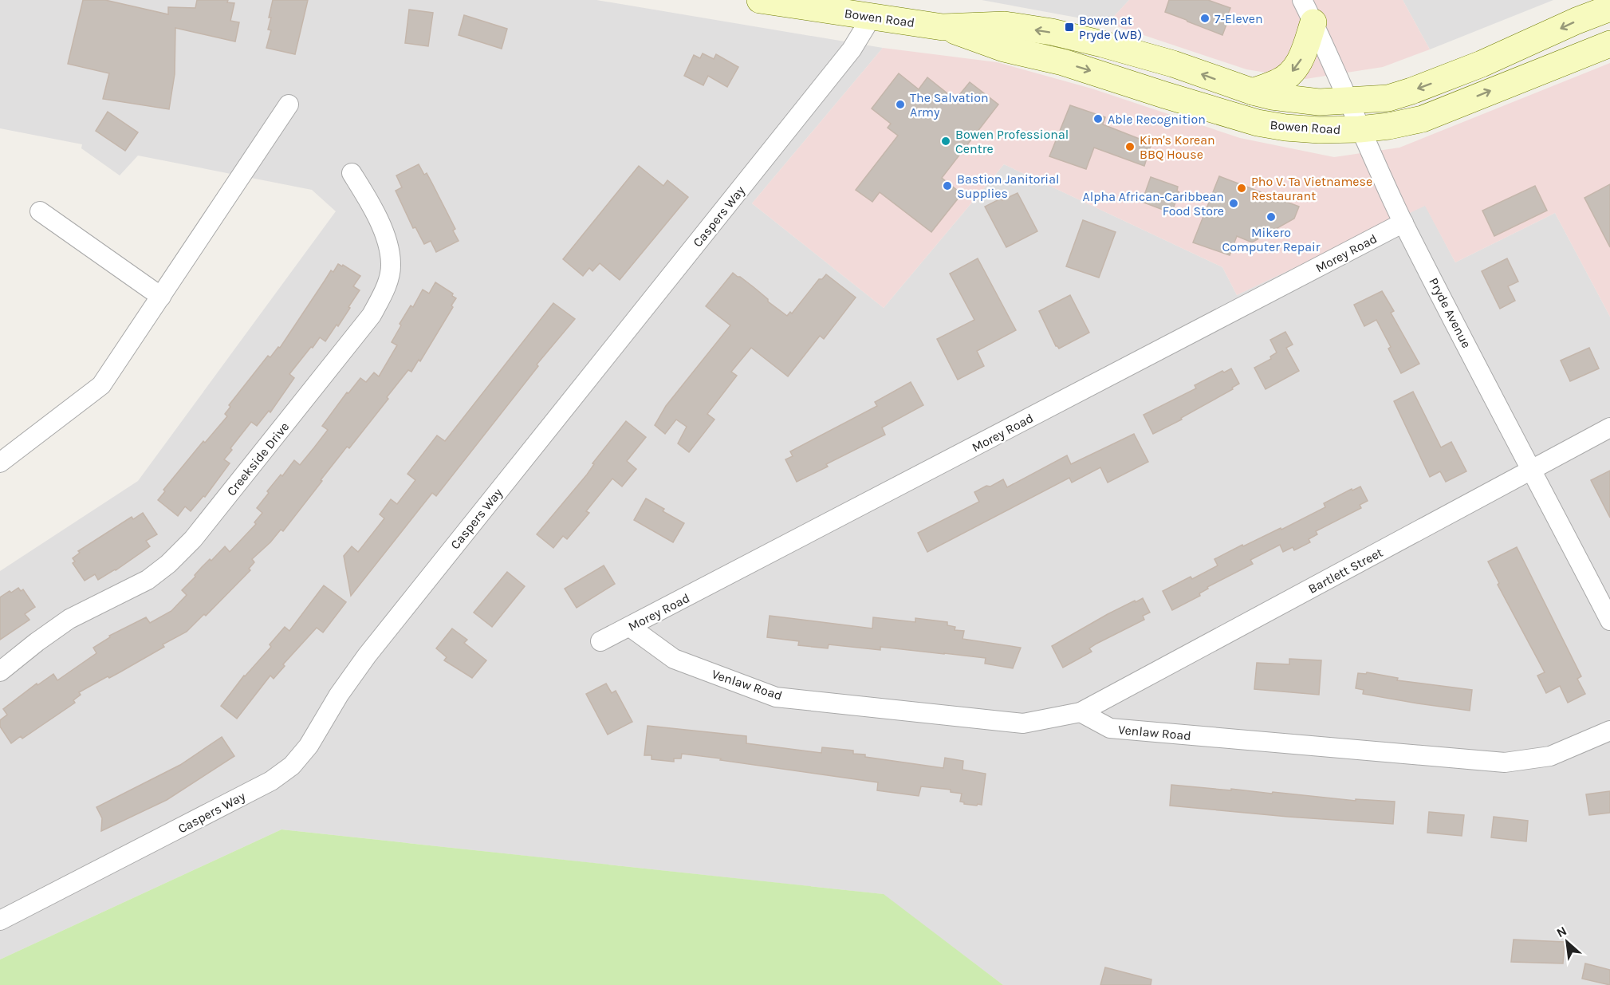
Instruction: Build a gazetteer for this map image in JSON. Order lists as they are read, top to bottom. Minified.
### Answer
{"streets":{"main road":["Bowen Road"],"street":["Caspers Way","Morey Road","Pryde Avenue","Creekside Drive","Bartlett Street","Venlaw Road"]},"crossings":[["Bowen Road","Caspers Way"],["Bowen Road","Pryde Avenue"],["Morey Road","Pryde Avenue"],["Morey Road","Venlaw Road"],["Pryde Avenue","Bartlett Street"],["Bartlett Street","Venlaw Road"]],"places":{"other":["7-Eleven","The Salvation Army","Able Recognition","Bowen Professional Centre","Kim's Korean BBQ House","Bastion Janitorial Supplies","Pho V. Ta Vietnamese Restaurant","Alpha African-Caribbean Food Store","Mikero Computer Repair"],"transit":["Bowen at Pryde (WB)"]},"north":"top left"}
